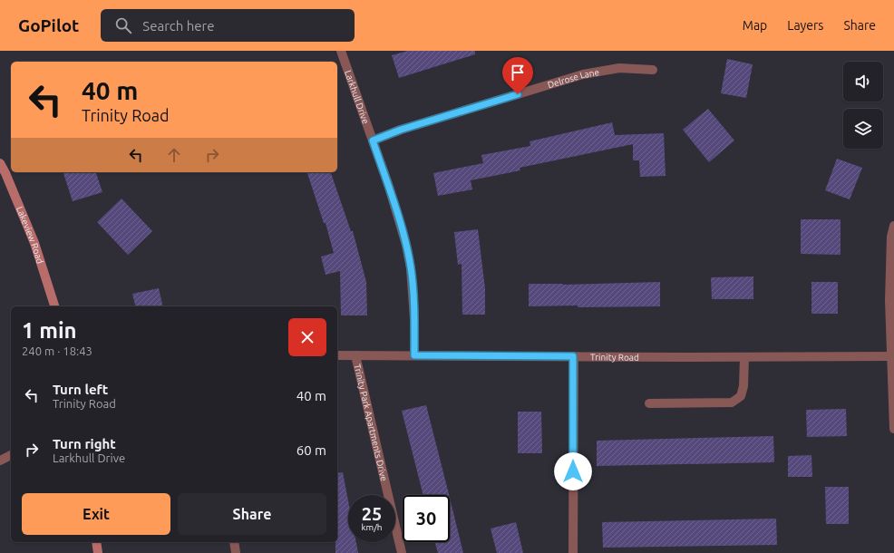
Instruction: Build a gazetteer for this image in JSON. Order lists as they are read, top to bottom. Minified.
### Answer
{"streets":{"main road":["Lakeview Road"],"street":["Delrose Lane","Larkhull Drive","Trinity Road","Trinity Park Apartments Drive"]},"crossings":[["Delrose Lane","Larkhull Drive"],["Larkhull Drive","Trinity Road"],["Trinity Road","Trinity Park Apartments Drive"]],"page":{"header":"GoPilot","search":"Search here","nav":["Map","Layers","Share"],"turn":["40 m","Trinity Road"],"heading":["1 min","240 m · 18:43"],"list":[{"name":"Turn left","note":"Trinity Road","value":"40 m"},{"name":"Turn right","note":"Larkhull Drive","value":"60 m"}],"buttons":["Exit","Share"],"speed":"25 km/h","limit":"30"}}
